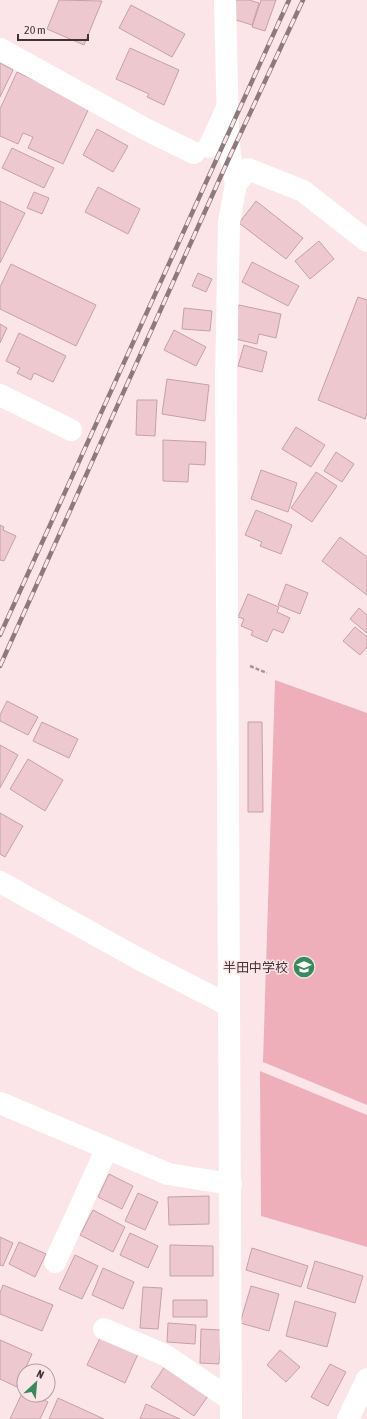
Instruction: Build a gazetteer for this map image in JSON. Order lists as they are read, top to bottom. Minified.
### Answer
{"places":{"school or university":["半田中学校"]},"scale_bar":"20 m","north":"top right"}
